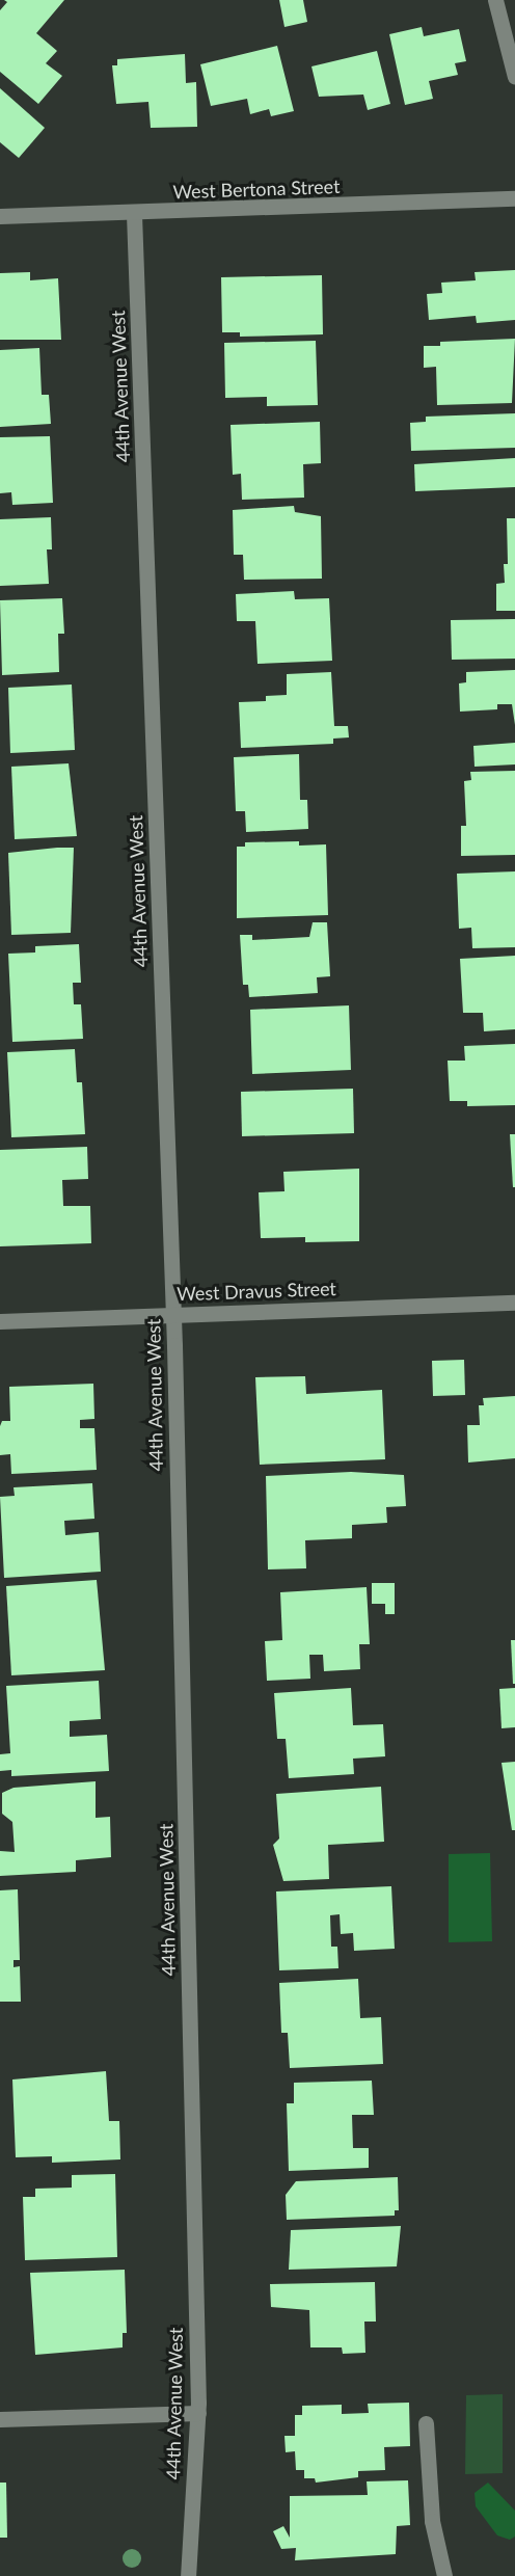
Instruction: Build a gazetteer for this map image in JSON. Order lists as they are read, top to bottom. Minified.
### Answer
{"streets":{"street":["West Bertona Street","44th Avenue West","West Dravus Street"]},"crossings":[["West Bertona Street","44th Avenue West"],["44th Avenue West","West Dravus Street"]]}
